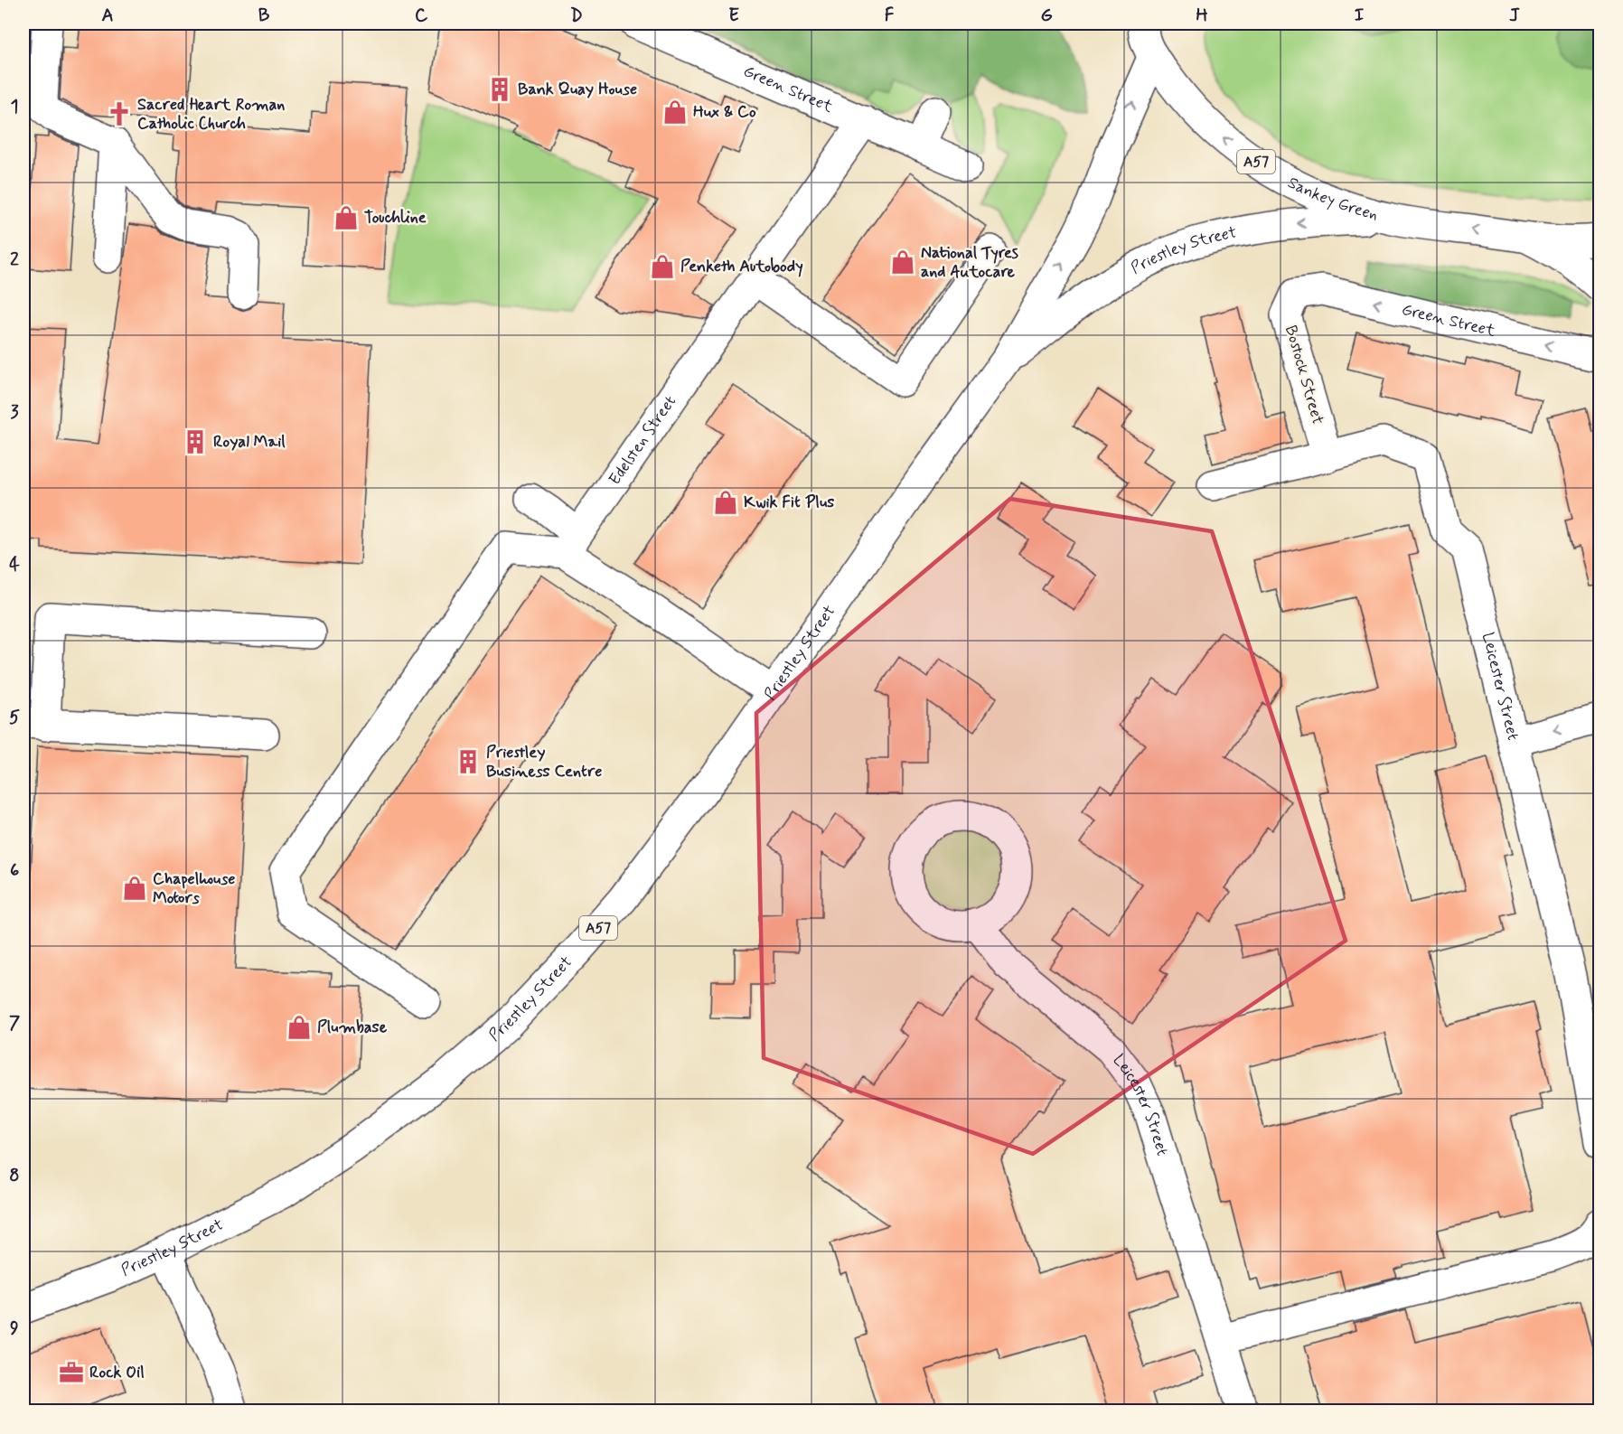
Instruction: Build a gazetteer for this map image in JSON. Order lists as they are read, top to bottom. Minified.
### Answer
{"streets":{"main road":["Green Street","A57","Sankey Green","Priestley Street","Bostock Street","Edelsten Street","Leicester Street"]},"crossings":[["Green Street","Bostock Street"],["Green Street","Edelsten Street"],["Sankey Green","Priestley Street"],["Bostock Street","Leicester Street"]],"one_way":["Green Street","Sankey Green"],"places":{"building":["Bank Quay House","Royal Mail","Priestley Business Centre"],"shop":["Hux & Co","Touchline","National Tyres and Autocare","Penketh Autobody","Kwik Fit Plus","Chapelhouse Motors","Plumbase"],"church":["Sacred Heart Roman Catholic Church"],"office":["Rock Oil"]},"grid":{"columns":["A","B","C","D","E","F","G","H","I","J"],"rows":["1","2","3","4","5","6","7","8","9"]}}
